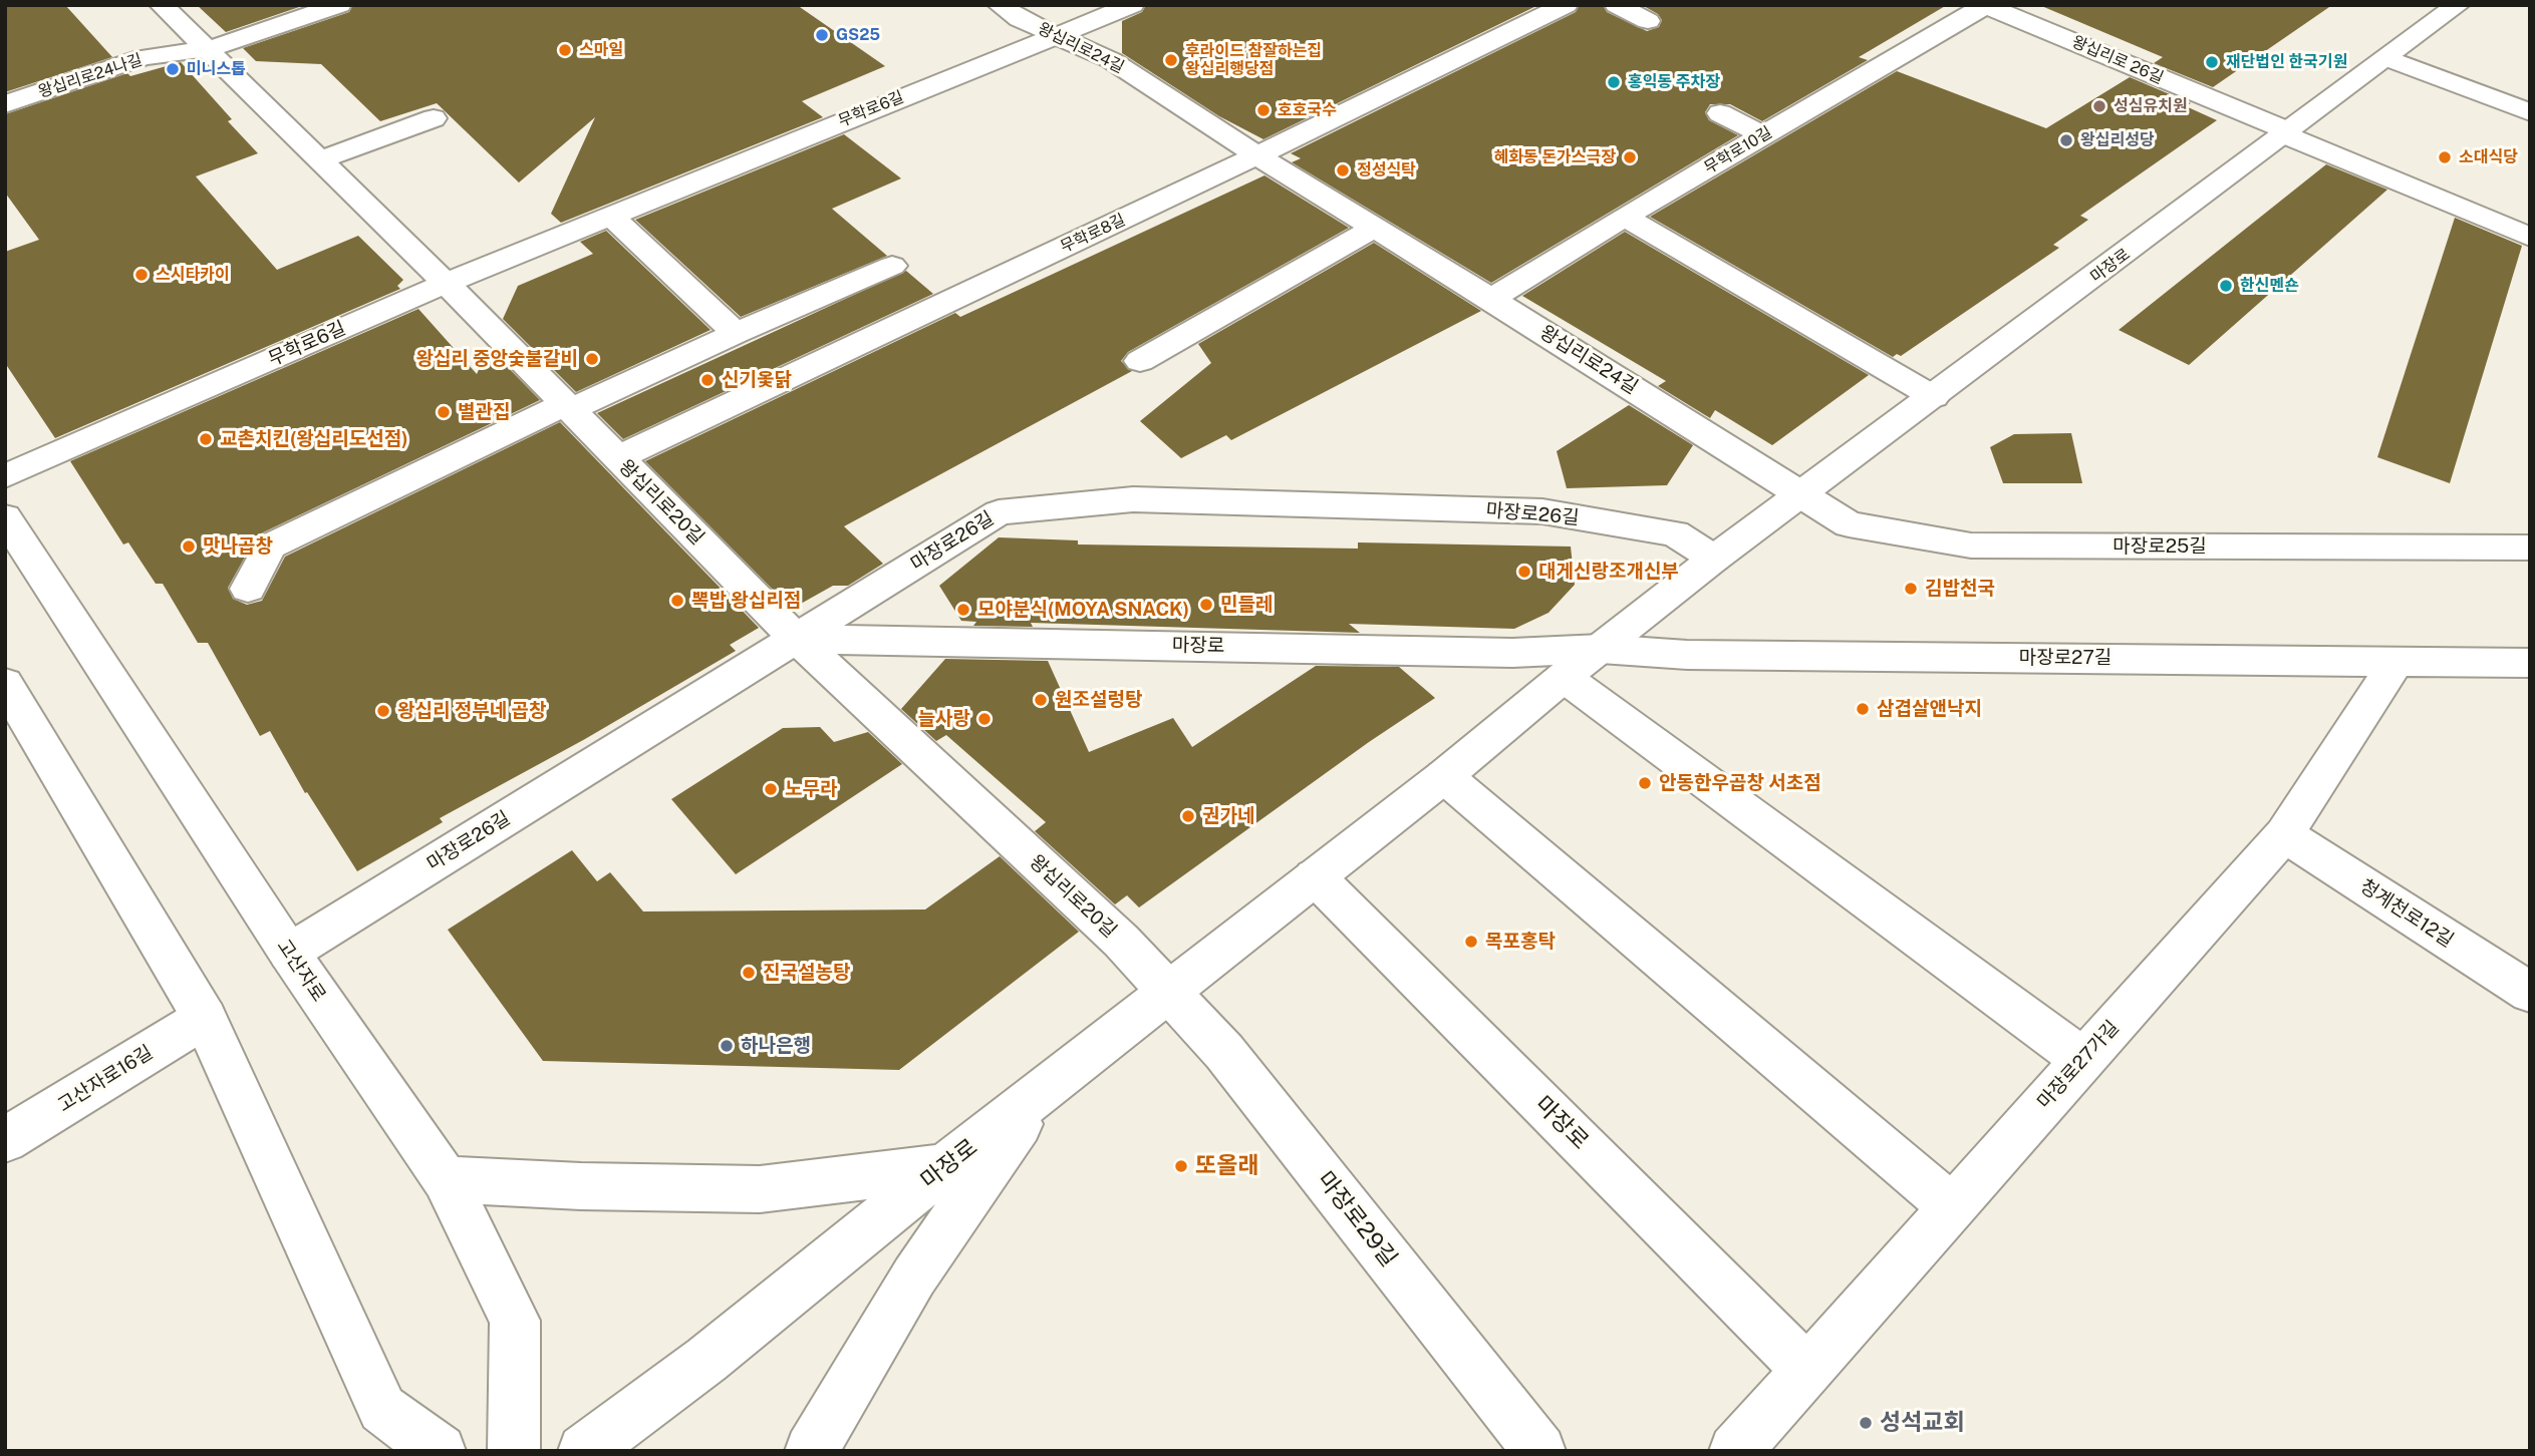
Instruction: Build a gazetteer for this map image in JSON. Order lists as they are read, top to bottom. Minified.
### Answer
{"streets":{"street":["왕십리로24길","왕십리로 26길","왕십리로24나길","무학로6길","무학로10길","무학로8길","마장로","왕십리로20길","마장로26길","마장로25길","마장로27길","청계천로12길","고산자로","마장로27가길","고산자로16길","마장로29길"]},"crossings":[["왕십리로24길","무학로6길"],["왕십리로24길","무학로10길"],["왕십리로24길","무학로8길"],["왕십리로24길","마장로"],["왕십리로24길","마장로25길"],["왕십리로 26길","무학로10길"],["왕십리로 26길","마장로"],["왕십리로24나길","왕십리로20길"],["무학로6길","왕십리로20길"],["무학로8길","왕십리로20길"],["마장로","왕십리로20길"],["마장로","마장로26길"],["마장로","마장로25길"],["마장로","마장로27길"],["마장로","마장로27가길"],["마장로","마장로29길"],["왕십리로20길","마장로26길"],["왕십리로20길","마장로29길"],["마장로26길","고산자로"],["마장로27길","마장로27가길"],["청계천로12길","마장로27가길"]],"places":["GS25","스마일","후라이드 참잘하는집 왕십리행당점","재단법인 한국기원","미니스톱","홍익동 주차장","성심유치원","호호국수","왕십리성당","혜화동 돈가스극장","소대식당","정성식탁","스시타카이","한신멘숀","왕십리 중앙숯불갈비","신기옻닭","별관집","교촌치킨(왕십리도선점)","맛나곱창","대게신랑조개신부","김밥천국","뽁밥 왕십리점","민들레","모야분식(MOYA SNACK)","원조설렁탕","삼겹살앤낙지","왕십리 정부네 곱창","늘사랑","안동한우곱창 서초점","노무라","권가네","목포홍탁","진국설농탕","하나은행","또올래","성석교회"]}
